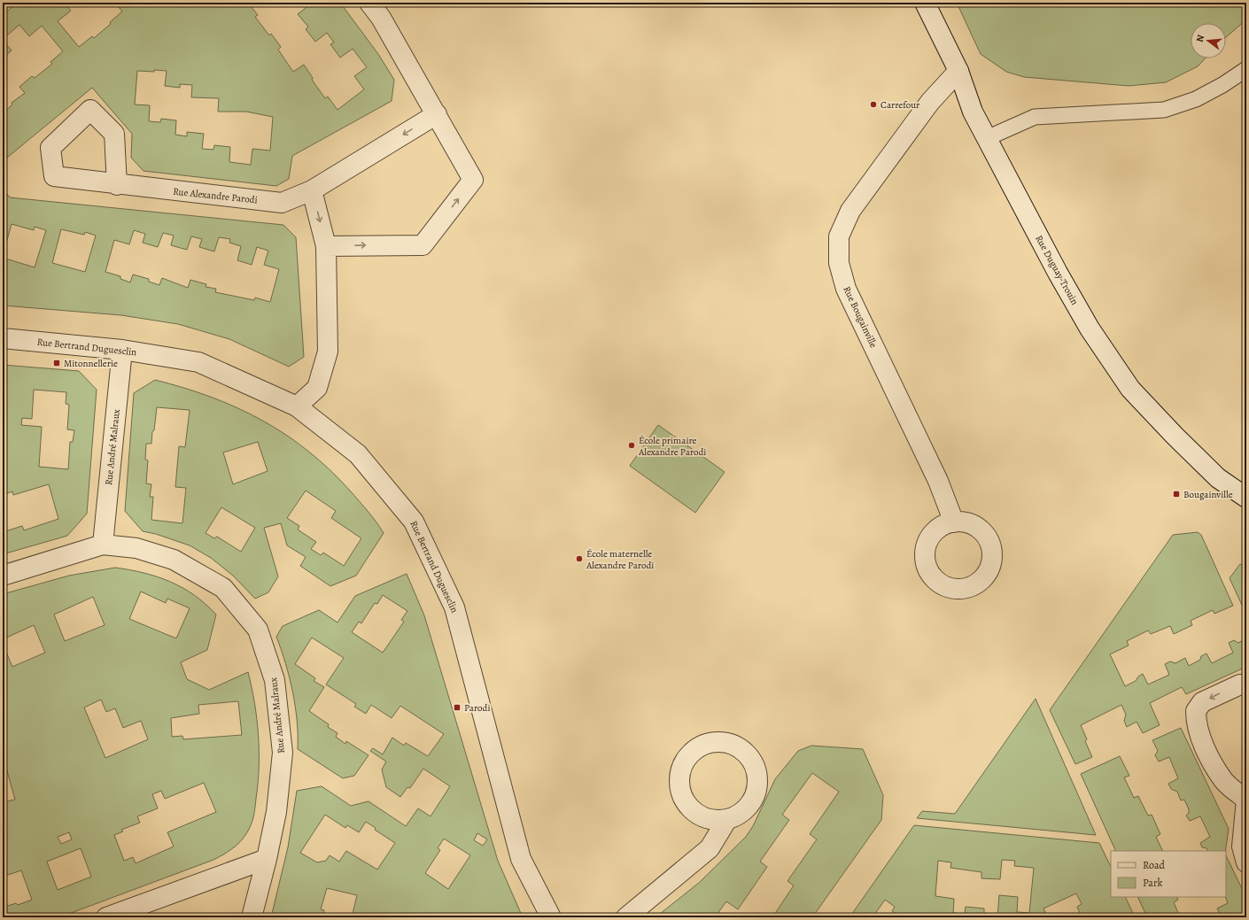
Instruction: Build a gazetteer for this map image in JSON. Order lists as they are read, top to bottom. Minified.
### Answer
{"streets":{"street":["Rue Alexandre Parodi","Rue Duguay-Trouin","Rue Bougainville","Rue Bertrand Duguesclin","Rue André Malraux"]},"crossings":[["Rue Duguay-Trouin","Rue Bougainville"],["Rue Bertrand Duguesclin","Rue André Malraux"]],"one_way":["Rue Alexandre Parodi"],"places":{"other":["Carrefour","École primaire Alexandre Parodi","École maternelle Alexandre Parodi"],"transit":["Mitonnellerie","Bougainville","Parodi"]},"legend":["Road","Park"],"north":"left"}
